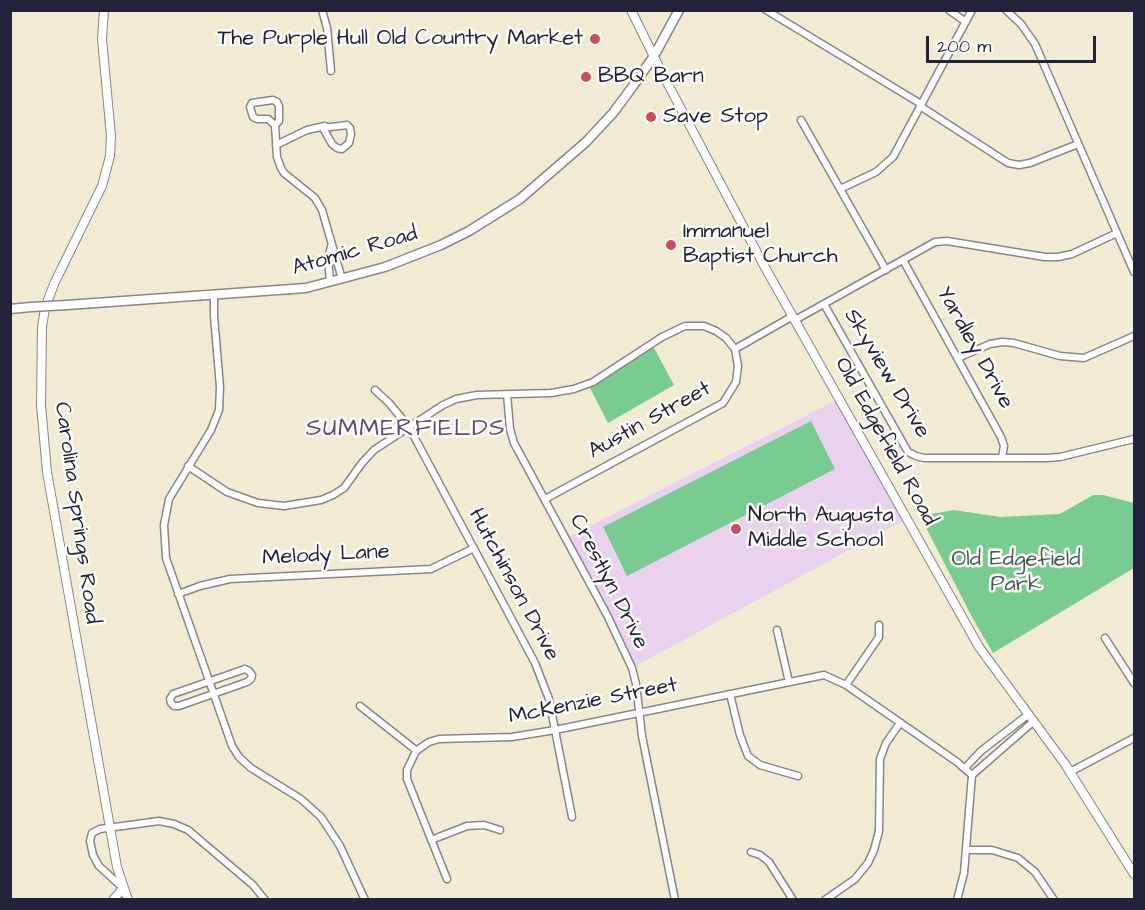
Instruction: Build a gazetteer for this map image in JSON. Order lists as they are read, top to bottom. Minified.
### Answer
{"streets":{"main road":["Atomic Road"],"street":["Yardley Drive","Skyview Drive","Austin Street","Old Edgefield Road","Carolina Springs Road","Melody Lane","Crestlyn Drive","Hutchinson Drive","McKenzie Street"]},"crossings":[["Atomic Road","Old Edgefield Road"],["Yardley Drive","Skyview Drive"],["Austin Street","Crestlyn Drive"],["Melody Lane","Hutchinson Drive"],["Crestlyn Drive","McKenzie Street"],["Hutchinson Drive","McKenzie Street"]],"districts":["SUMMERFIELDS"],"parks":["Old Edgefield Park"],"places":["The Purple Hull Old Country Market","BBQ Barn","Save Stop","Immanuel Baptist Church","North Augusta Middle School"],"scale_bar":"200 m"}
